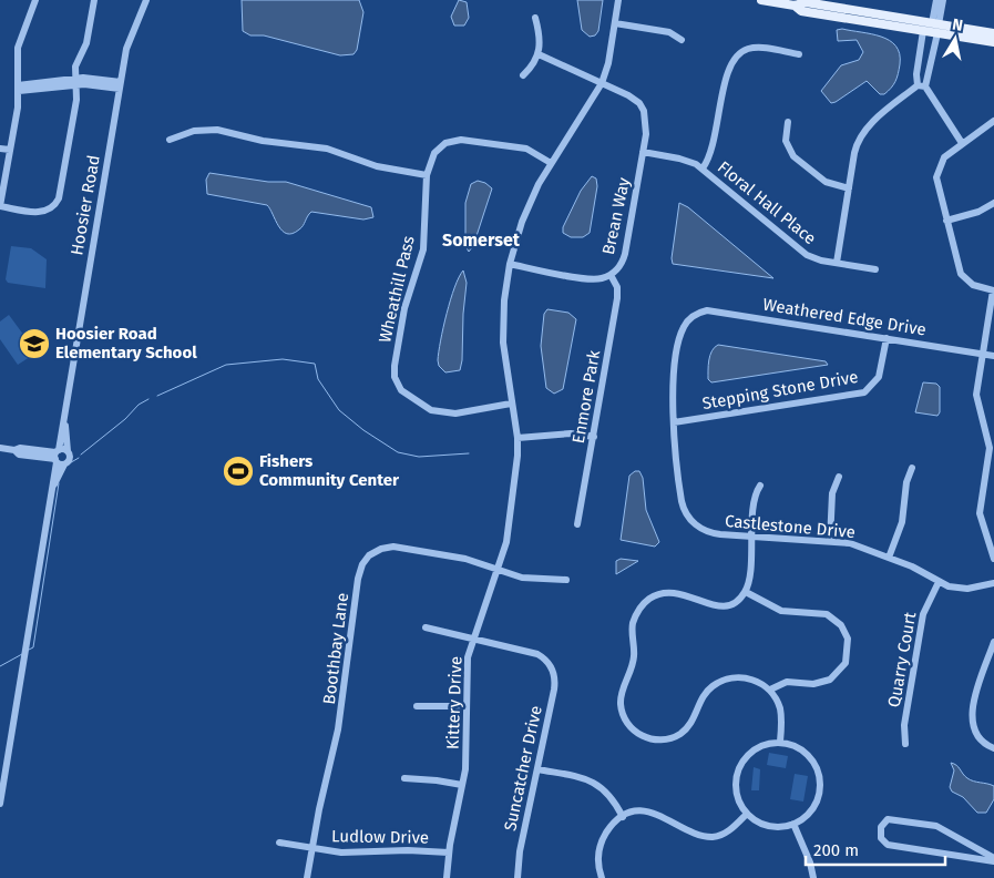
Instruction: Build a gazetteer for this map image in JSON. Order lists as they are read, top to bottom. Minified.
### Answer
{"streets":{"street":["Floral Hall Place","Hoosier Road","Brean Way","Wheathill Pass","Weathered Edge Drive","Stepping Stone Drive","Enmore Park","Castlestone Drive","Boothbay Lane","Quarry Court","Kittery Drive","Suncatcher Drive","Ludlow Drive"]},"crossings":[["Floral Hall Place","Brean Way"],["Brean Way","Enmore Park"],["Brean Way","Kittery Drive"],["Wheathill Pass","Kittery Drive"],["Weathered Edge Drive","Stepping Stone Drive"],["Weathered Edge Drive","Castlestone Drive"],["Stepping Stone Drive","Castlestone Drive"],["Castlestone Drive","Quarry Court"],["Boothbay Lane","Kittery Drive"],["Boothbay Lane","Ludlow Drive"],["Kittery Drive","Suncatcher Drive"],["Kittery Drive","Ludlow Drive"]],"districts":["Somerset"],"places":{"school or university":["Hoosier Road Elementary School"],"sports":["Fishers Community Center"]},"scale_bar":"200 m","north":"top"}
